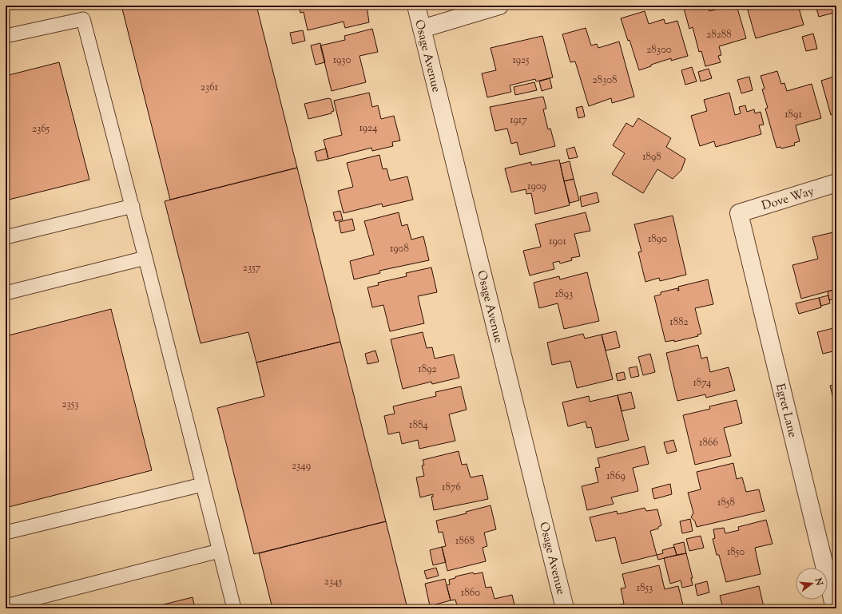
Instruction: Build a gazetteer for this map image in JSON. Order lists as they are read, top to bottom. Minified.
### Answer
{"streets":{"street":["Osage Avenue","Dove Way","Egret Lane"]},"crossings":[["Dove Way","Egret Lane"]],"house_numbers":["28288","28300","1930","1925","28308","2361","1891","1917","1924","2365","1898","1909","1890","1901","1908","2357","1893","1882","1892","1874","2353","1884","1866","2349","1869","1876","1858","1868","1850","2345","1853","1860"],"north":"right"}
